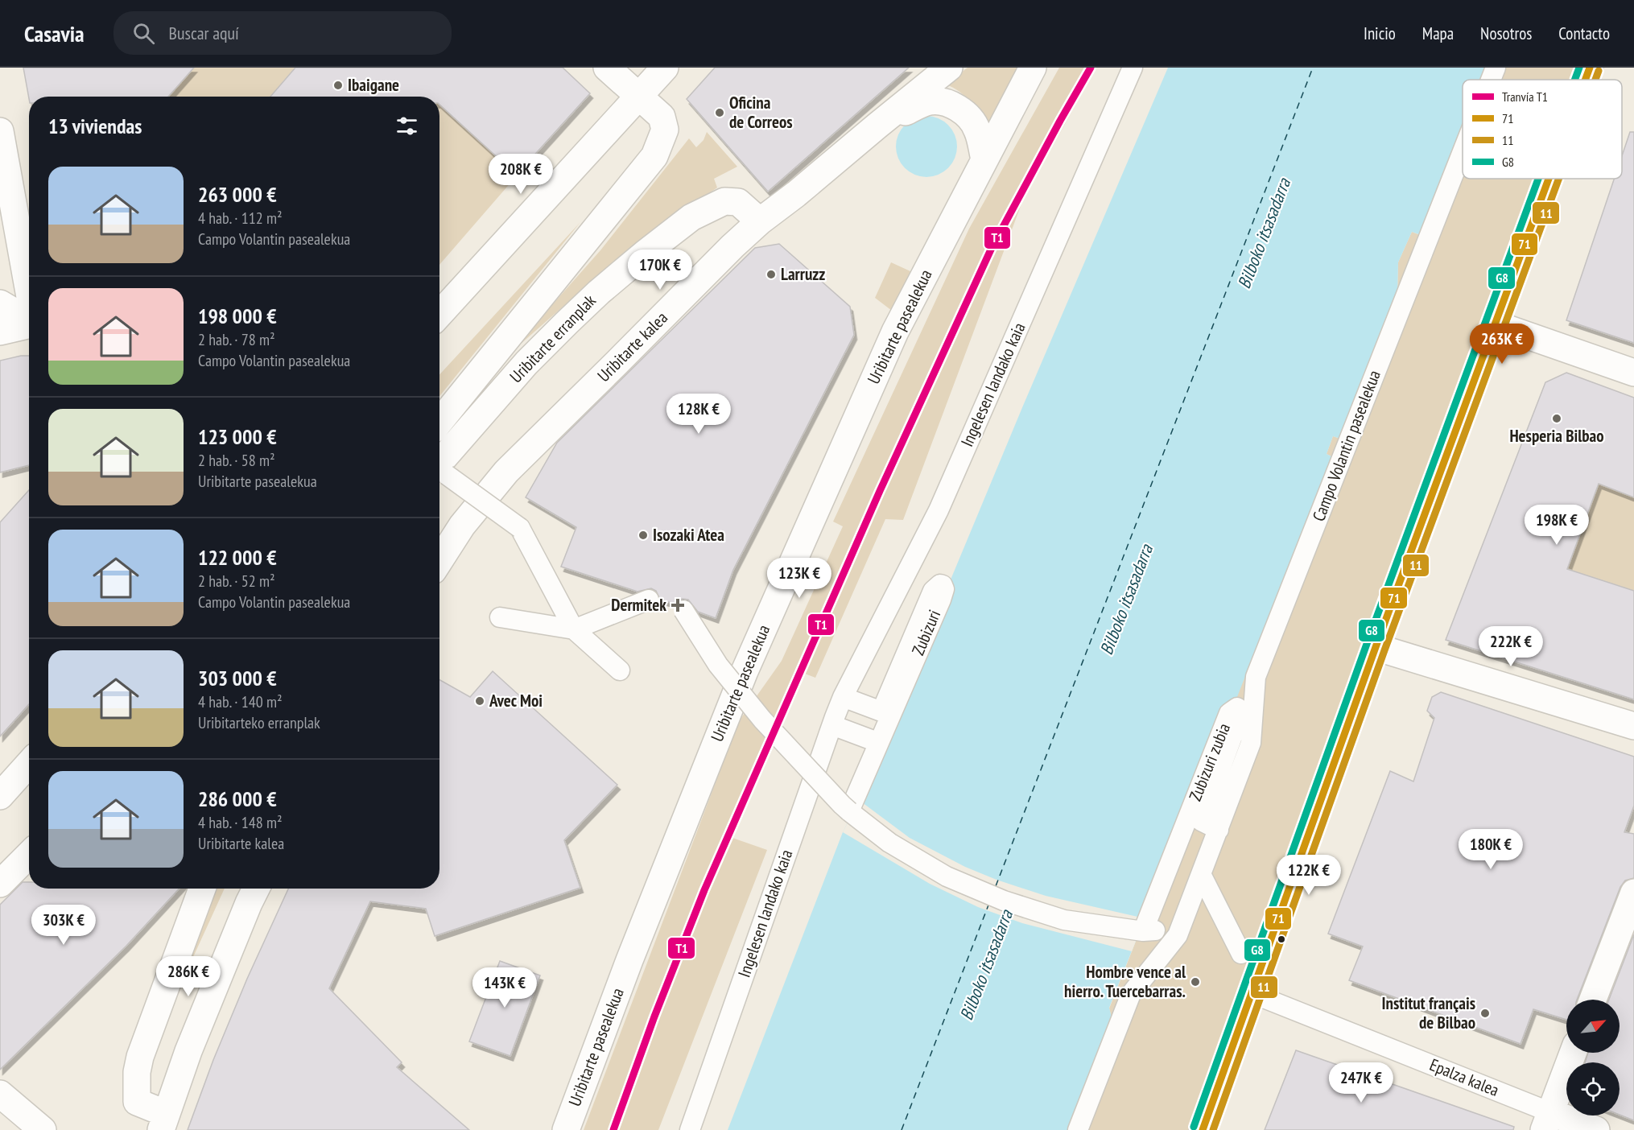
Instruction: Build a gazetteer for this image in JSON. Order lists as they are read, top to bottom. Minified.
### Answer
{"streets":{"street":["Uribitarte pasealekua","Uribitarte erranplak","Uribitarte kalea","Ingelesen landako kaia","Campo Volantin pasealekua","Zubizuri","Zubizuri zubia","Epalza kalea"]},"crossings":[["Uribitarte pasealekua","Uribitarte kalea"],["Uribitarte erranplak","Uribitarte kalea"],["Ingelesen landako kaia","Zubizuri"],["Campo Volantin pasealekua","Zubizuri zubia"],["Zubizuri","Zubizuri zubia"]],"water":["Bilboko itsasadarra"],"places":{"other":["Ibaigane","Oficina de Correos","Larruzz","Hesperia Bilbao","Isozaki Atea","Avec Moi","Hombre vence al hierro. Tuercebarras.","Institut français de Bilbao"],"health":["Dermitek"]},"lines":["tram line T1","transit line 71","transit line G8","transit line 11"],"legend":["Tranvía T1","71","11","G8"],"north":"top right","page":{"header":"Casavia","search":"Buscar aquí","nav":["Inicio","Mapa","Nosotros","Contacto"],"heading":"13 viviendas","price":["208K €","170K €","263K €","128K €","198K €","123K €","222K €","180K €","122K €","303K €","286K €","143K €","247K €"],"list":[{"name":"263 000 €","note":"4 hab. · 112 m² · Campo Volantin pasealekua"},{"name":"198 000 €","note":"2 hab. · 78 m² · Campo Volantin pasealekua"},{"name":"123 000 €","note":"2 hab. · 58 m² · Uribitarte pasealekua"},{"name":"122 000 €","note":"2 hab. · 52 m² · Campo Volantin pasealekua"},{"name":"303 000 €","note":"4 hab. · 140 m² · Uribitarteko erranplak"},{"name":"286 000 €","note":"4 hab. · 148 m² · Uribitarte kalea"}]}}
